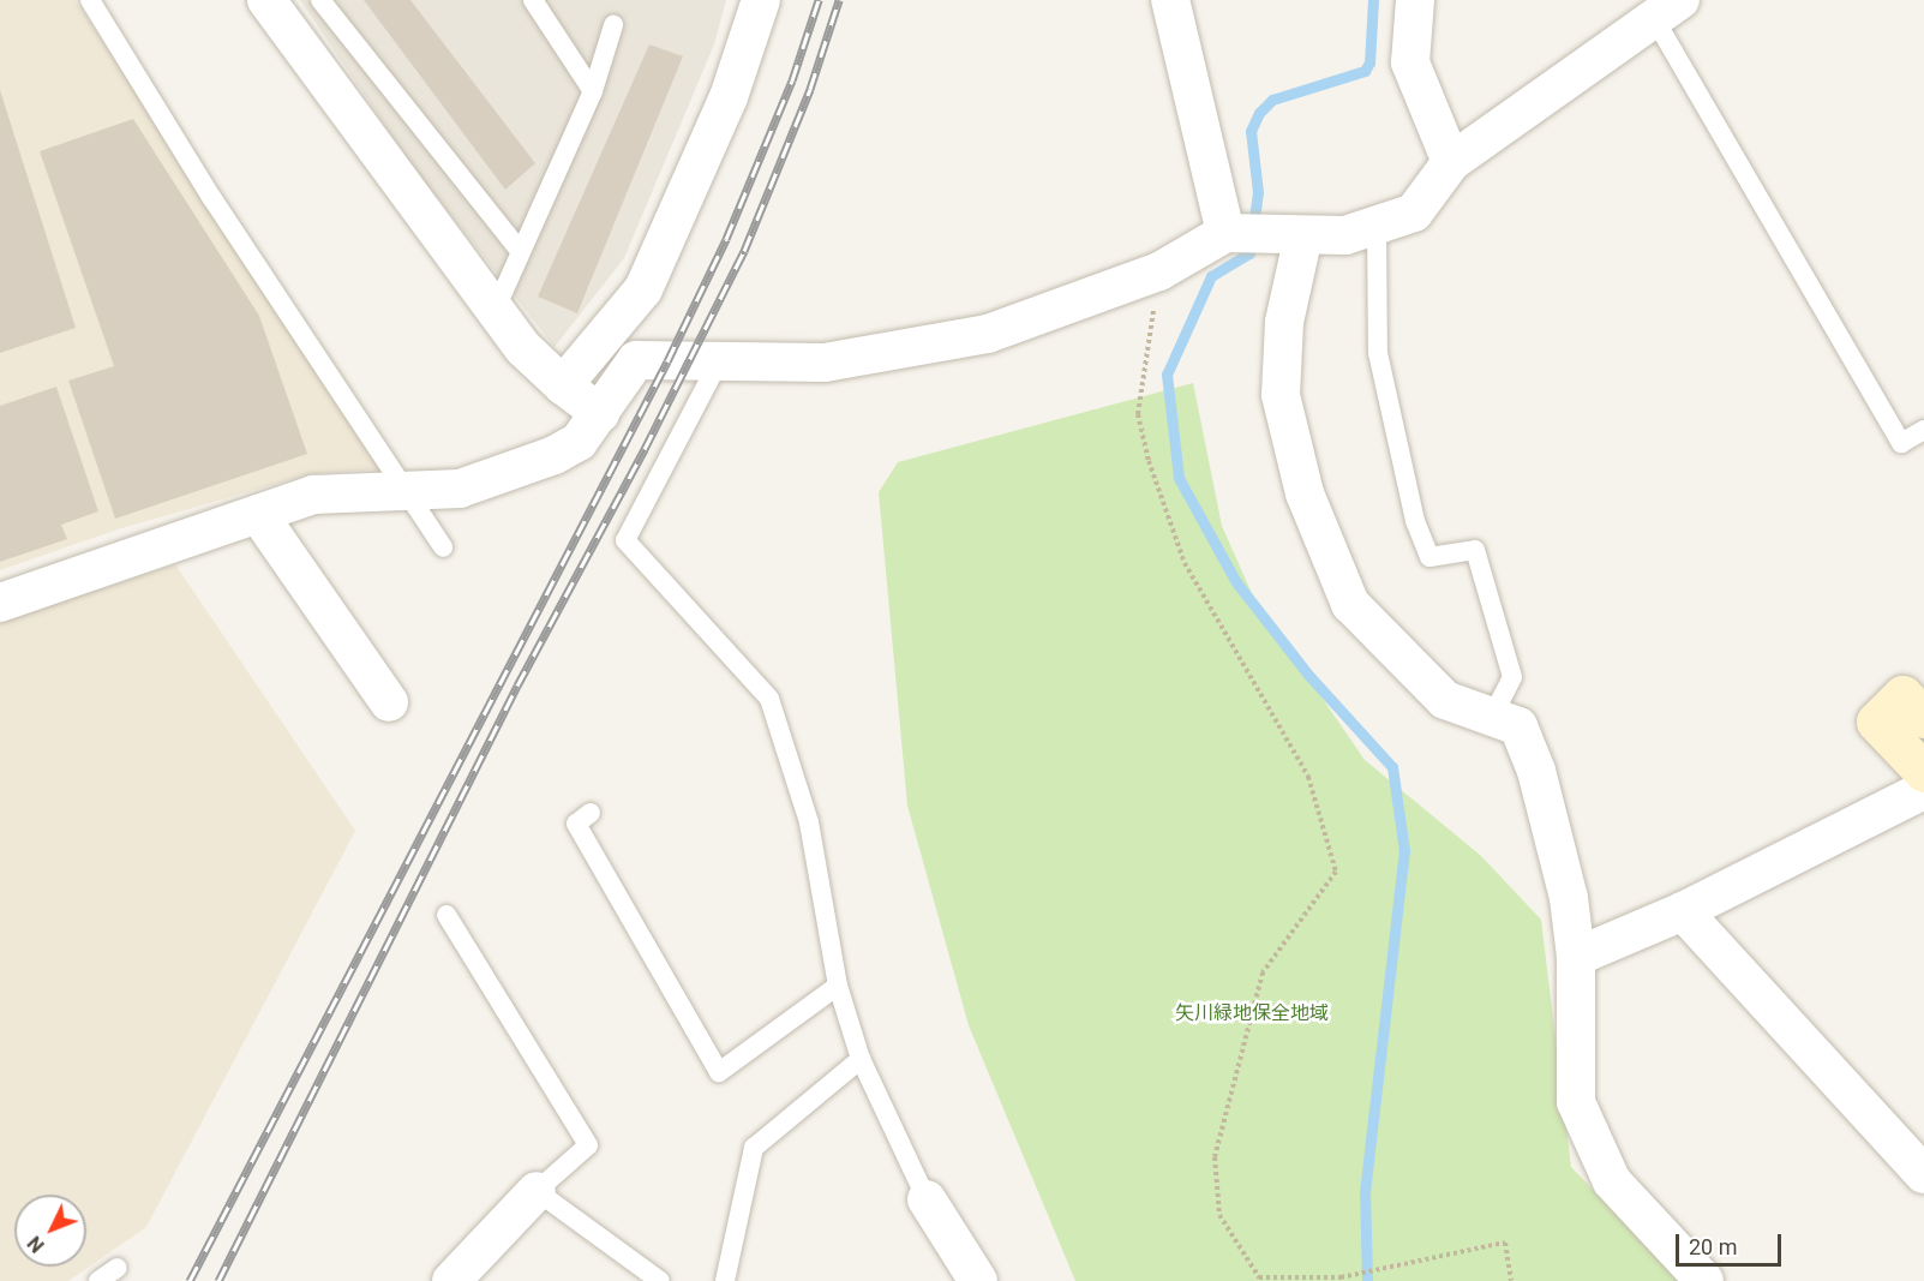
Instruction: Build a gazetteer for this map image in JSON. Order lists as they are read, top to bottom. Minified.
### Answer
{"parks":["矢川緑地保全地域"],"scale_bar":"20 m","north":"bottom left"}
